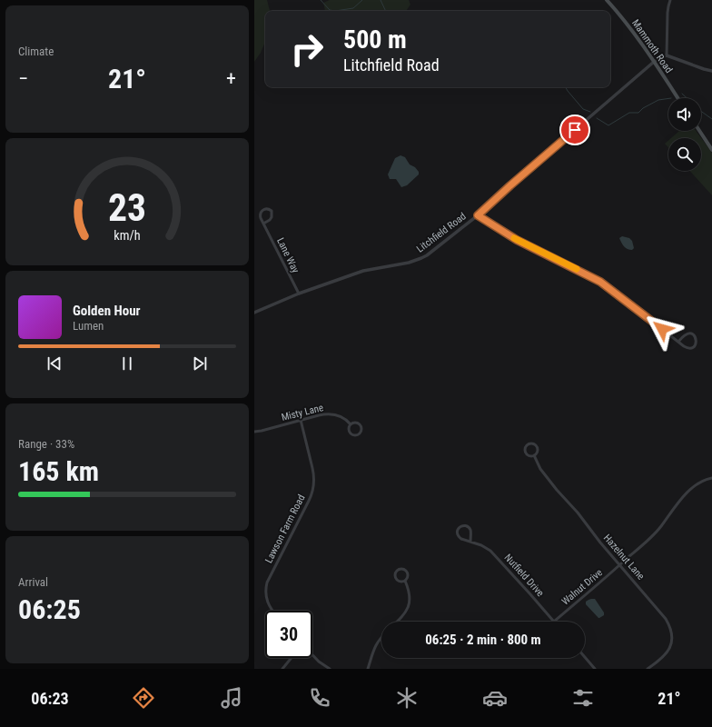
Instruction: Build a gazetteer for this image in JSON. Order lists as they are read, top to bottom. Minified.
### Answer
{"streets":{"main road":["Mammoth Road"],"street":["Litchfield Road","Lane Way","Misty Lane","Lawson Farm Road","Hazelnut Lane","Nutfield Drive","Walnut Drive"]},"crossings":[["Mammoth Road","Litchfield Road"],["Litchfield Road","Lane Way"],["Misty Lane","Lawson Farm Road"],["Hazelnut Lane","Walnut Drive"],["Nutfield Drive","Walnut Drive"]],"page":{"tile":["Climate",["Range · 33%","165 km"],["Arrival","06:25"]],"turn":["500 m","Litchfield Road"],"heat":["−","21°","+"],"song":["Golden Hour","Lumen"],"limit":"30","trip":"06:25 · 2 min · 800 m","tabs":["06:23","21°"],"gauge":["23","km/h"]}}
